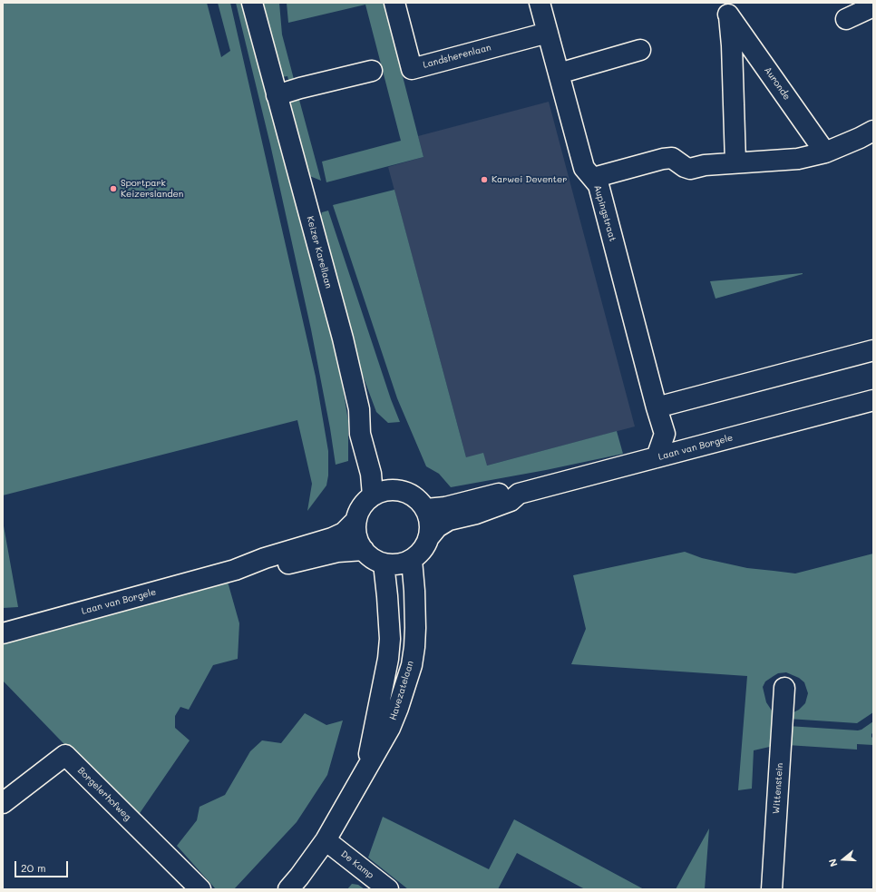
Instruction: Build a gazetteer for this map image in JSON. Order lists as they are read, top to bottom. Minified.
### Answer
{"streets":{"street":["Landsherenlaan","Auronde","Aupingstraat","Keizer Karellaan","Laan van Borgele","Havezatelaan","Wittenstein","Borgelerhofweg","De Kamp"]},"crossings":[["Landsherenlaan","Aupingstraat"],["Aupingstraat","Laan van Borgele"],["Keizer Karellaan","Laan van Borgele"],["Keizer Karellaan","Havezatelaan"],["Laan van Borgele","Havezatelaan"],["Havezatelaan","De Kamp"]],"places":["Karwei Deventer","Sportpark Keizerslanden"],"scale_bar":"20 m","north":"left"}
